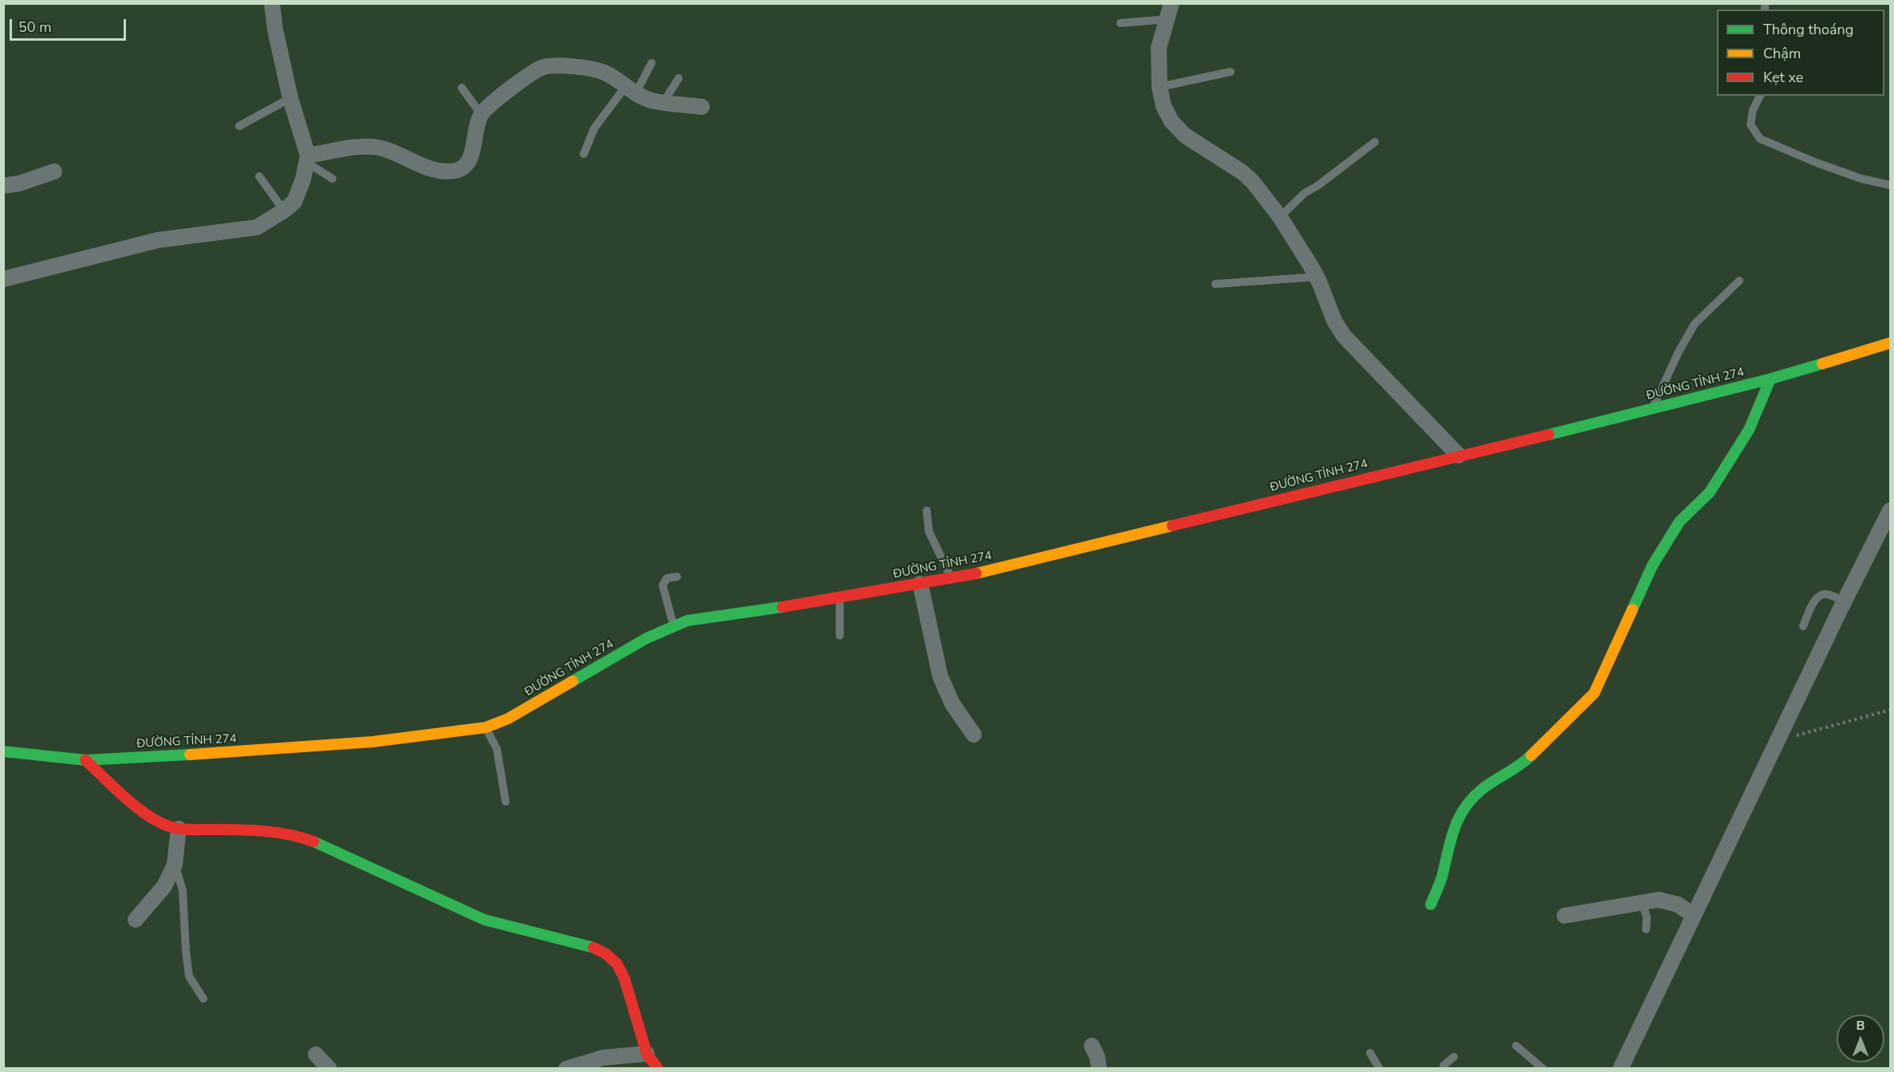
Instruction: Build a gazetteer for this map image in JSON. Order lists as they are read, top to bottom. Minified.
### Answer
{"streets":{"main road":["ĐƯỜNG TỈNH 274"]},"legend":["Thông thoáng","Chậm","Kẹt xe"],"scale_bar":"50 m","north":"top"}
